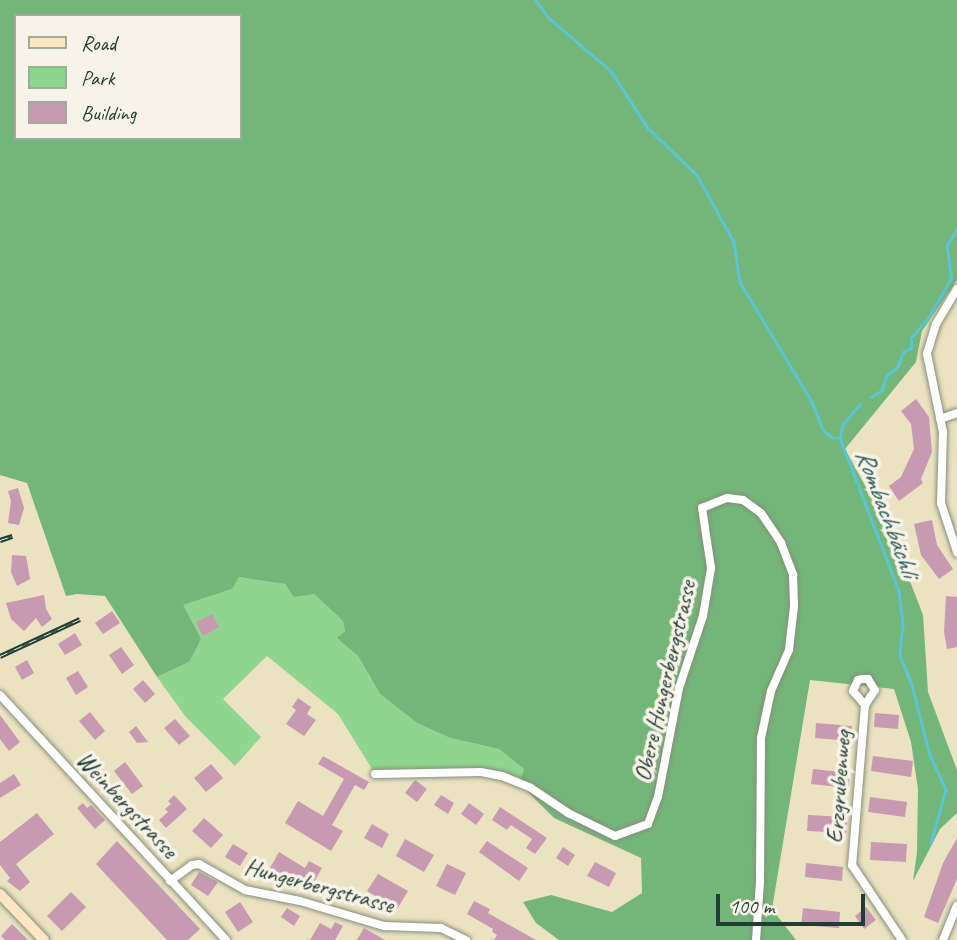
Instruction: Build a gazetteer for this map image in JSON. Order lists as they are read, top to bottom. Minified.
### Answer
{"streets":{"street":["Obere Hungerbergstrasse","Erzgrubenweg","Weinbergstrasse","Hungerbergstrasse"]},"crossings":[["Weinbergstrasse","Hungerbergstrasse"]],"water":["Rombachbächli"],"legend":["Road","Park","Building"],"scale_bar":"100 m"}
